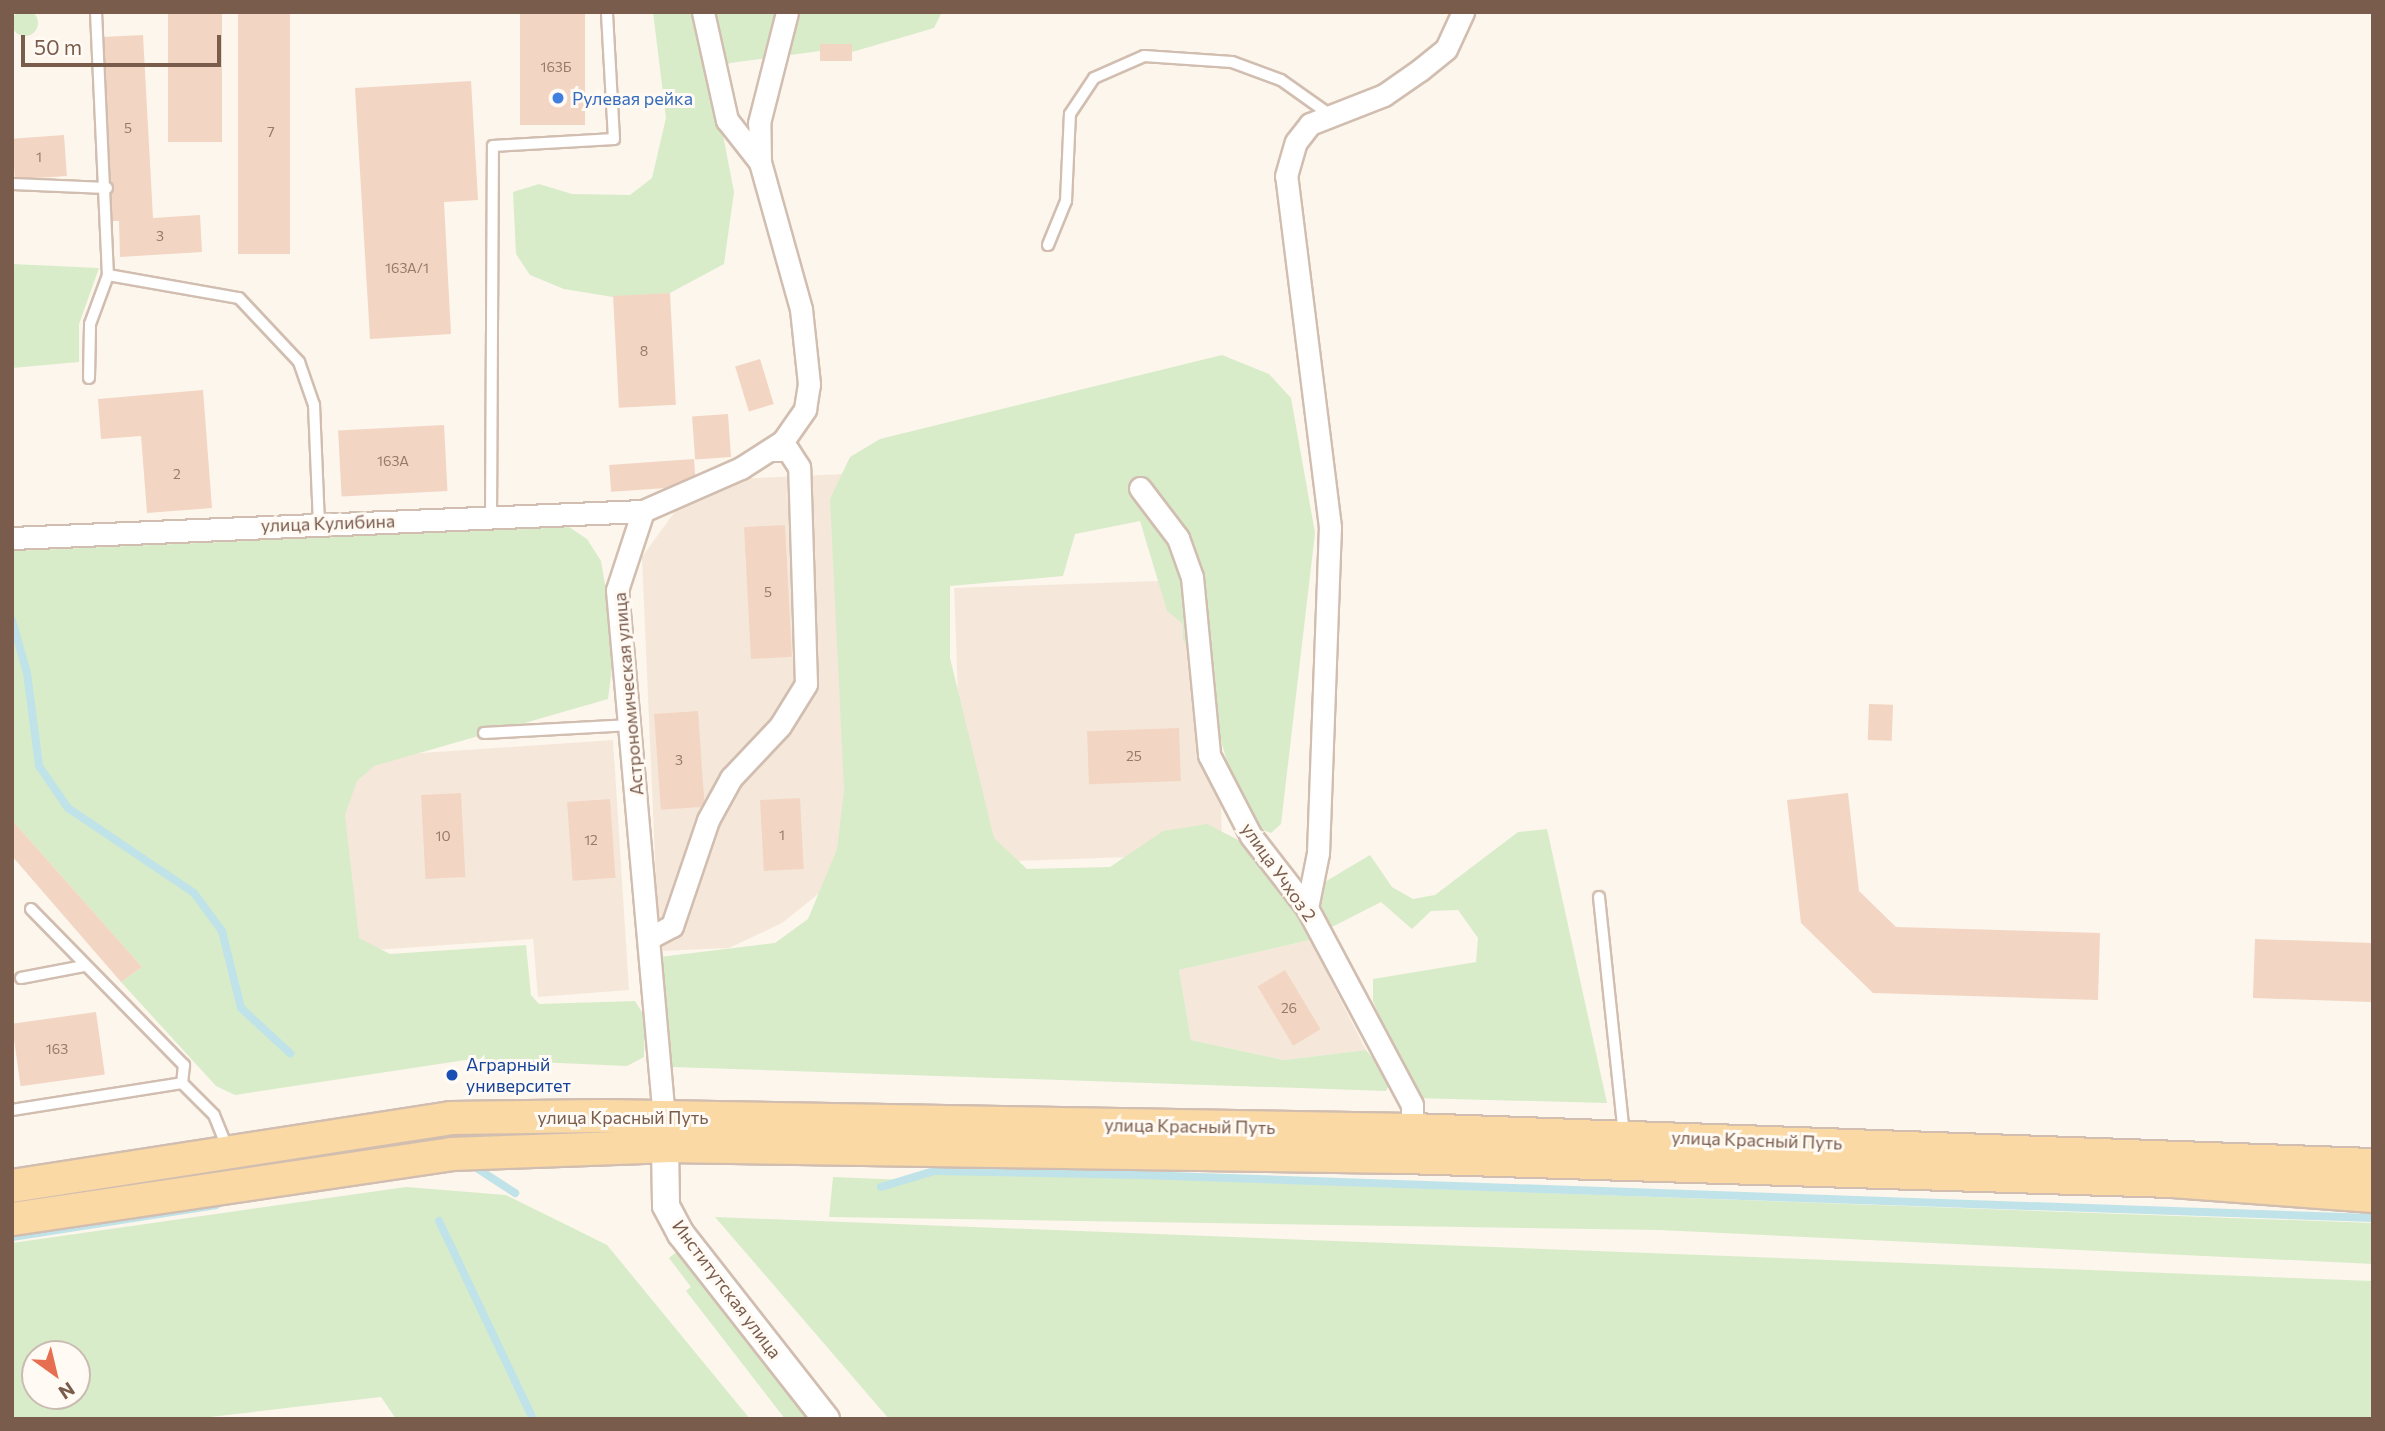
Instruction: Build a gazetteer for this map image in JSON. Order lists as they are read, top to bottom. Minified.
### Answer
{"streets":{"main road":["улица Красный Путь"],"street":["улица Кулибина","Астрономическая улица","улица Учхоз 2","Институтская улица"]},"crossings":[["улица Кулибина","Астрономическая улица"],["Астрономическая улица","улица Красный Путь"],["Астрономическая улица","Институтская улица"],["улица Учхоз 2","улица Красный Путь"],["улица Красный Путь","Институтская улица"]],"places":["Рулевая рейка","Аграрный университет"],"house_numbers":["163Б","5","7","1","3","163А/1","8","163А","2","5","25","3","1","10","12","26","163"],"scale_bar":"50 m","north":"bottom right"}
